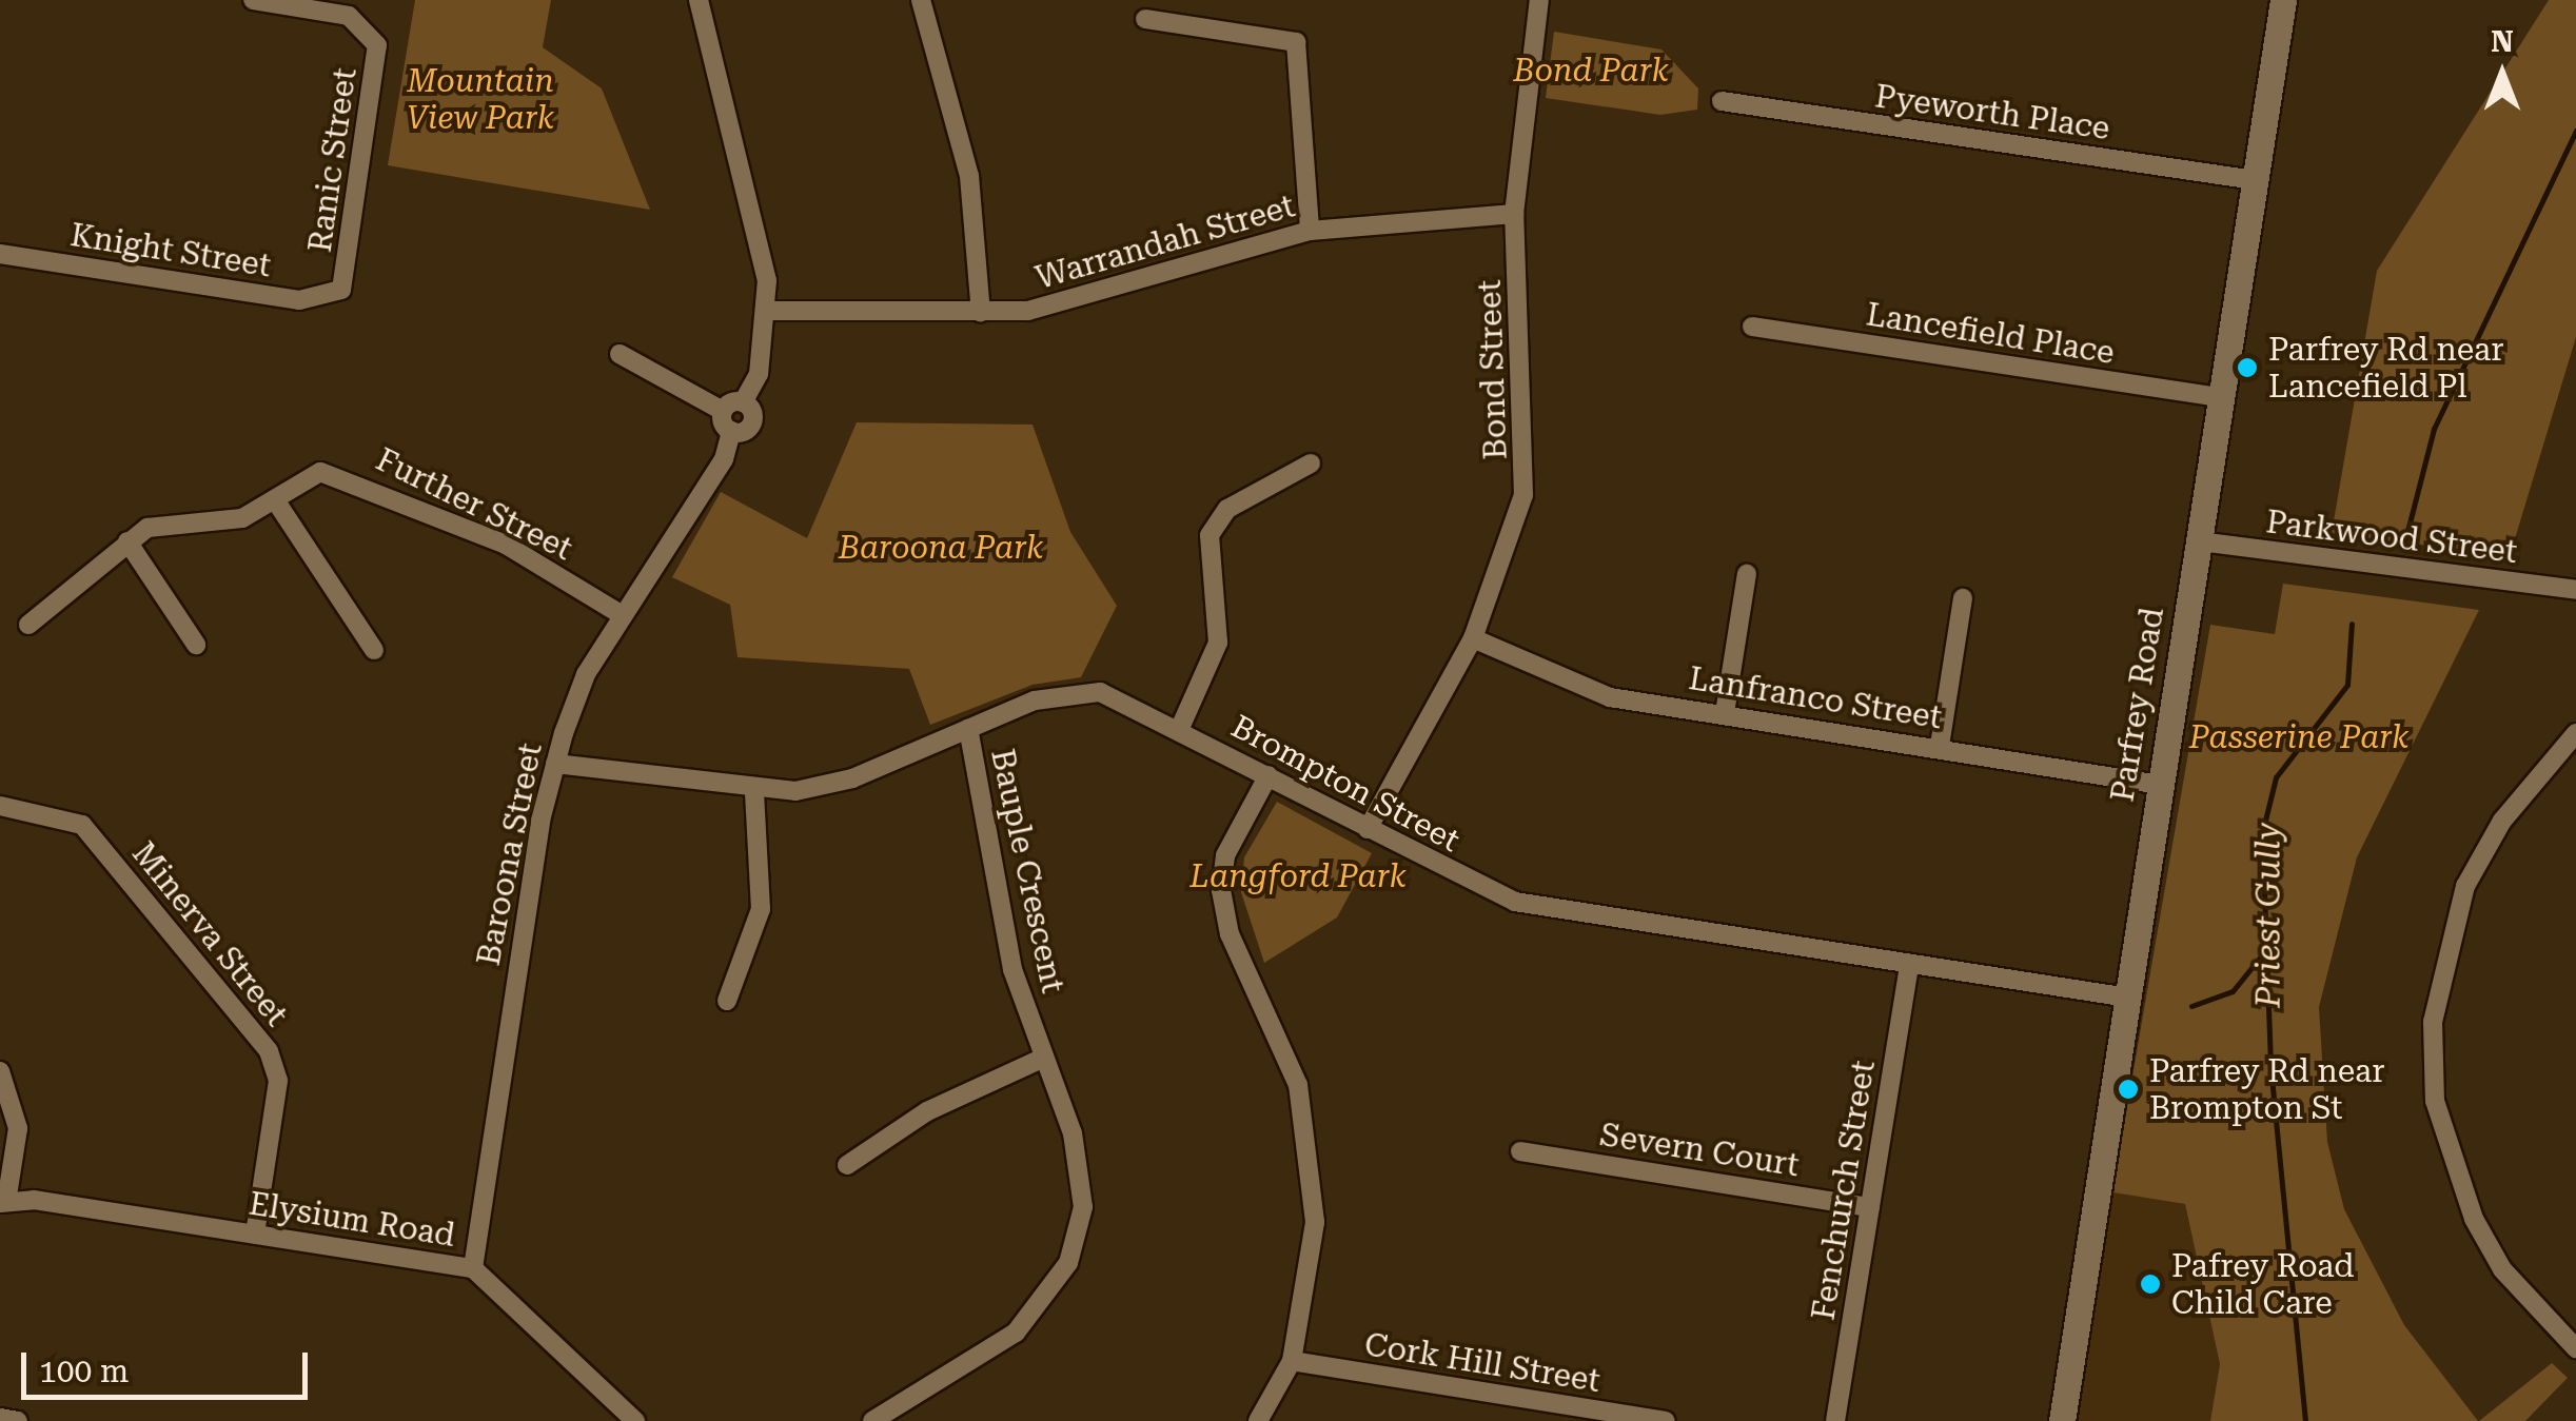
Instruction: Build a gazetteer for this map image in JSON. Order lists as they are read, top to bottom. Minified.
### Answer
{"streets":{"main road":["Parfrey Road"],"street":["Pyeworth Place","Ranic Street","Warrandah Street","Knight Street","Lancefield Place","Bond Street","Further Street","Parkwood Street","Lanfranco Street","Brompton Street","Baroona Street","Bauple Crescent","Minerva Street","Severn Court","Fenchurch Street","Elysium Road","Cork Hill Street"]},"crossings":[["Pyeworth Place","Parfrey Road"],["Ranic Street","Knight Street"],["Warrandah Street","Bond Street"],["Warrandah Street","Baroona Street"],["Lancefield Place","Parfrey Road"],["Bond Street","Lanfranco Street"],["Bond Street","Brompton Street"],["Further Street","Baroona Street"],["Parkwood Street","Parfrey Road"],["Lanfranco Street","Parfrey Road"],["Parfrey Road","Brompton Street"],["Brompton Street","Baroona Street"],["Brompton Street","Bauple Crescent"],["Brompton Street","Fenchurch Street"],["Baroona Street","Elysium Road"],["Minerva Street","Elysium Road"],["Severn Court","Fenchurch Street"]],"water":["Priest Gully"],"parks":["Bond Park","Mountain View Park","Baroona Park","Passerine Park","Langford Park"],"places":["Parfrey Rd near Lancefield Pl","Parfrey Rd near Brompton St","Pafrey Road Child Care"],"scale_bar":"100 m","north":"top"}
